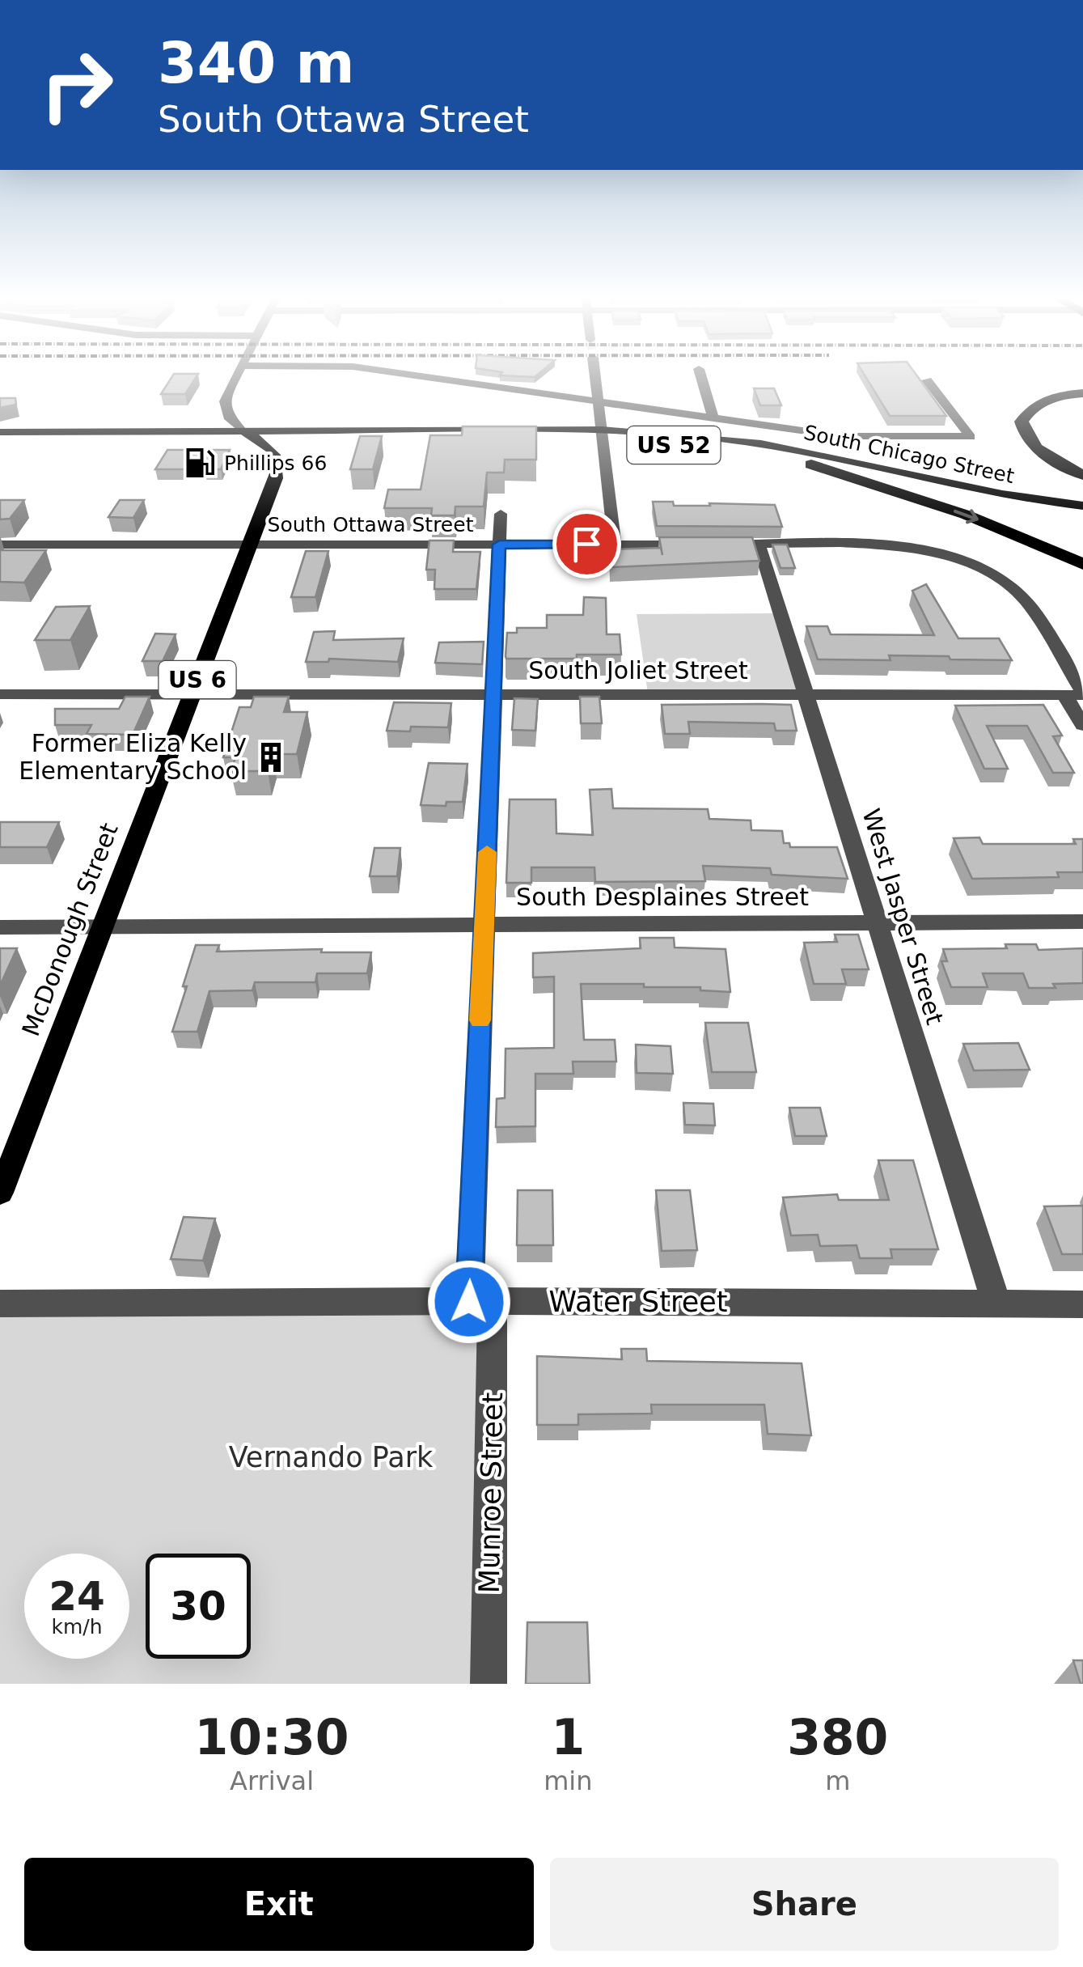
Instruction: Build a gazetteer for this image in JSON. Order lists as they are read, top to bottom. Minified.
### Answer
{"streets":{"main road":["US 52","South Chicago Street","US 6","McDonough Street"],"street":["South Ottawa Street","South Joliet Street","South Desplaines Street","West Jasper Street","Water Street","Munroe Street"]},"crossings":[["South Chicago Street","McDonough Street"],["South Ottawa Street","McDonough Street"],["South Ottawa Street","Munroe Street"],["South Joliet Street","West Jasper Street"],["South Joliet Street","McDonough Street"],["South Joliet Street","Munroe Street"],["South Desplaines Street","West Jasper Street"],["South Desplaines Street","McDonough Street"],["South Desplaines Street","Munroe Street"],["West Jasper Street","Water Street"],["Water Street","Munroe Street"]],"parks":["Vernando Park"],"places":{"fuel station":["Phillips 66"],"building":["Former Eliza Kelly Elementary School"]},"page":{"turn":["340 m","South Ottawa Street"],"speed":"24 km/h","limit":"30","eta":["10:30","Arrival","1","min","380","m"],"buttons":["Exit","Share"]}}
